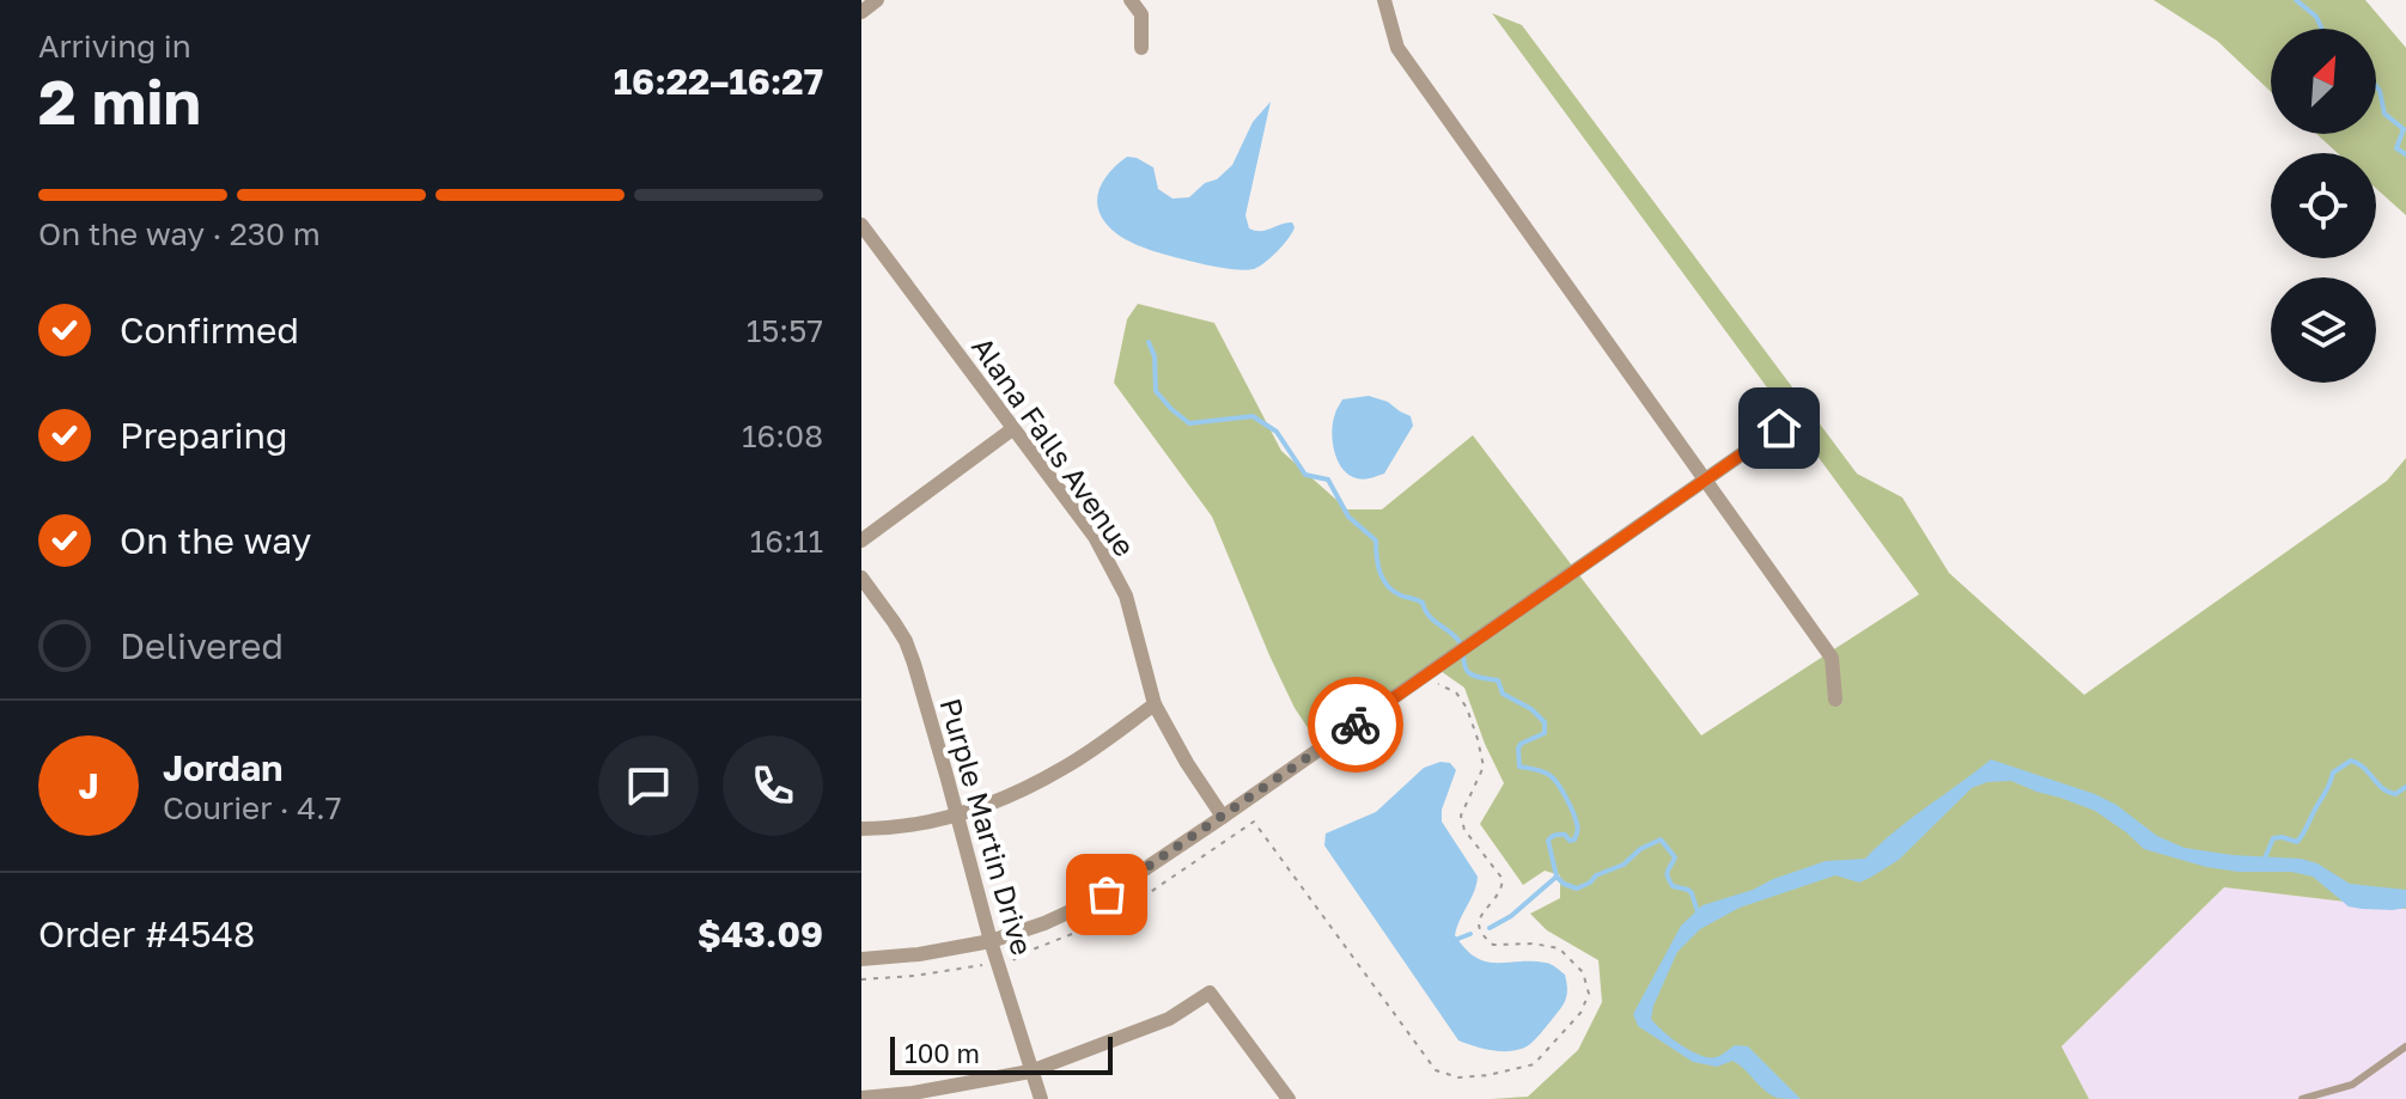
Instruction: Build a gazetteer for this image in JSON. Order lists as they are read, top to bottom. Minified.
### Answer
{"streets":{"street":["Alana Falls Avenue","Purple Martin Drive"]},"scale_bar":"100 m","north":"top right","page":{"heading":["2 min","Arriving in","16:22–16:27"],"panel":["Jordan","Courier · 4.7","Order #4548","$43.09"],"bar":"On the way · 230 m","list":[["Confirmed","15:57"],["Preparing","16:08"],["On the way","16:11"],"Delivered"],"round":"J","scale":"100 m"}}
